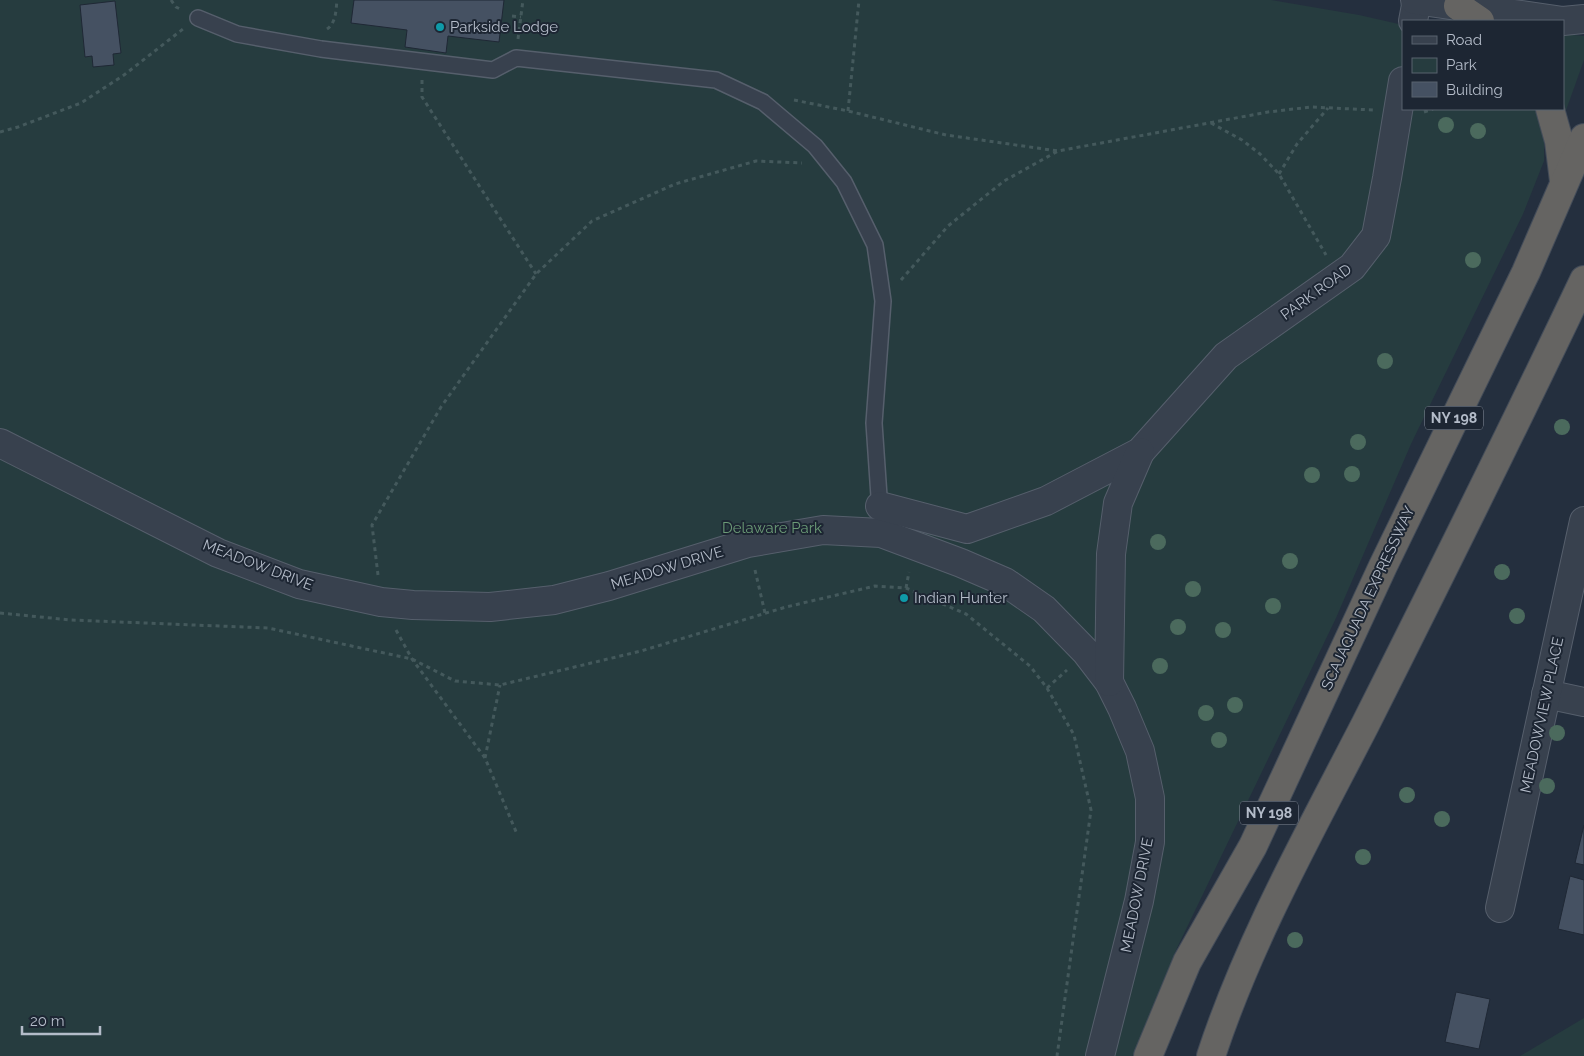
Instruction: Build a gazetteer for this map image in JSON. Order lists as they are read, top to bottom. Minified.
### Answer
{"streets":{"highway":["NY 198","SCAJAQUADA EXPRESSWAY"],"street":["PARK ROAD","MEADOW DRIVE","MEADOWVIEW PLACE"]},"crossings":[["PARK ROAD","MEADOW DRIVE"]],"parks":["Delaware Park"],"places":["Parkside Lodge","Indian Hunter"],"legend":["Road","Park","Building"],"scale_bar":"20 m"}
